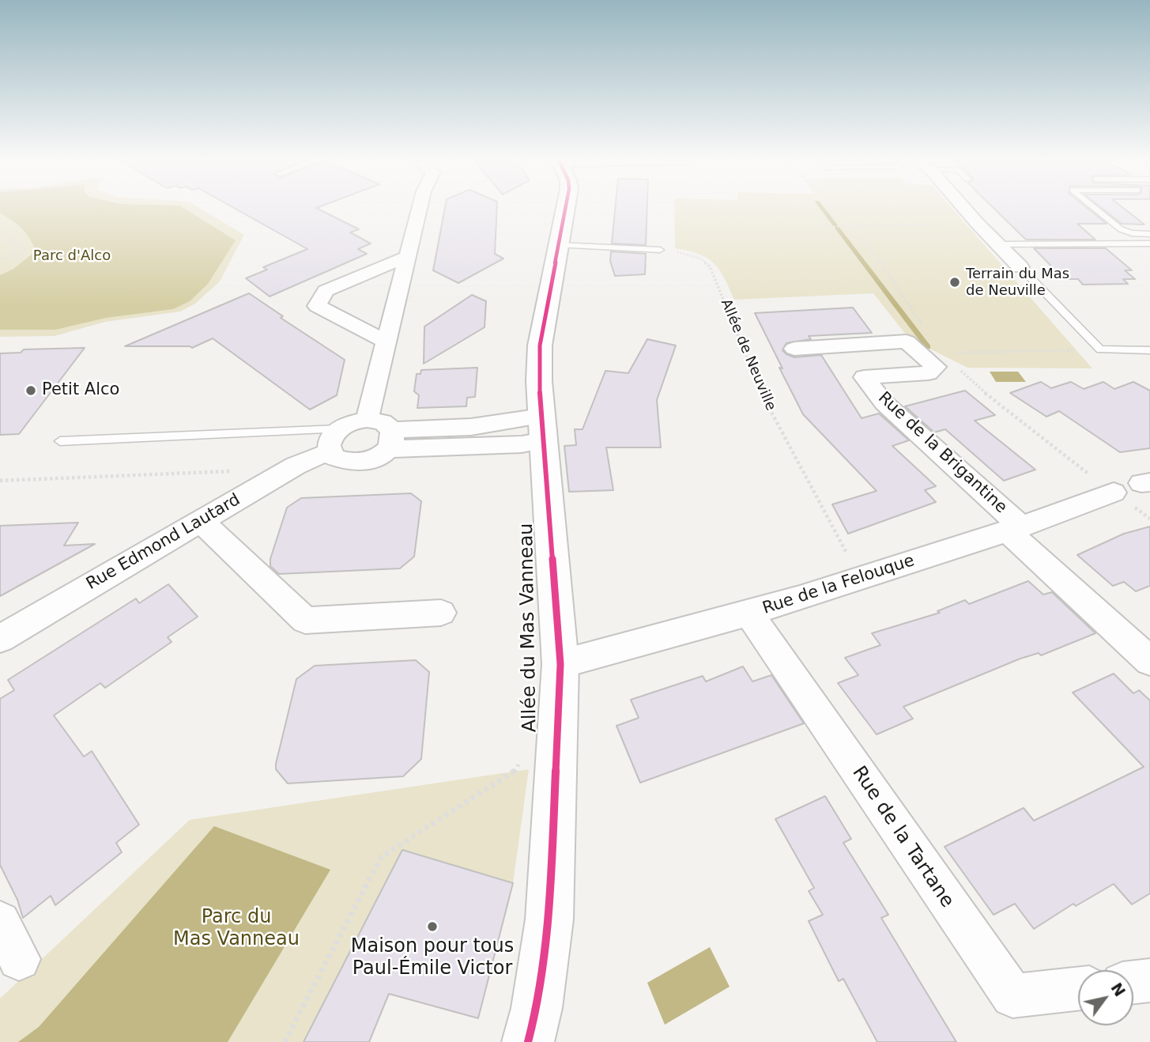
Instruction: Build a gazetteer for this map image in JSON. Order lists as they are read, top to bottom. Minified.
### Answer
{"streets":{"street":["Rue de la Brigantine","Rue Edmond Lautard","Rue de la Felouque","Rue de la Tartane"],"path":["Allée de Neuville"]},"crossings":[["Allée de Neuville","Rue de la Felouque"],["Rue de la Brigantine","Rue de la Felouque"],["Rue de la Felouque","Rue de la Tartane"]],"parks":["Parc d'Alco","Parc du Mas Vanneau"],"places":["Terrain du Mas de Neuville","Petit Alco","Maison pour tous Paul-Émile Victor"],"north":"top right"}
